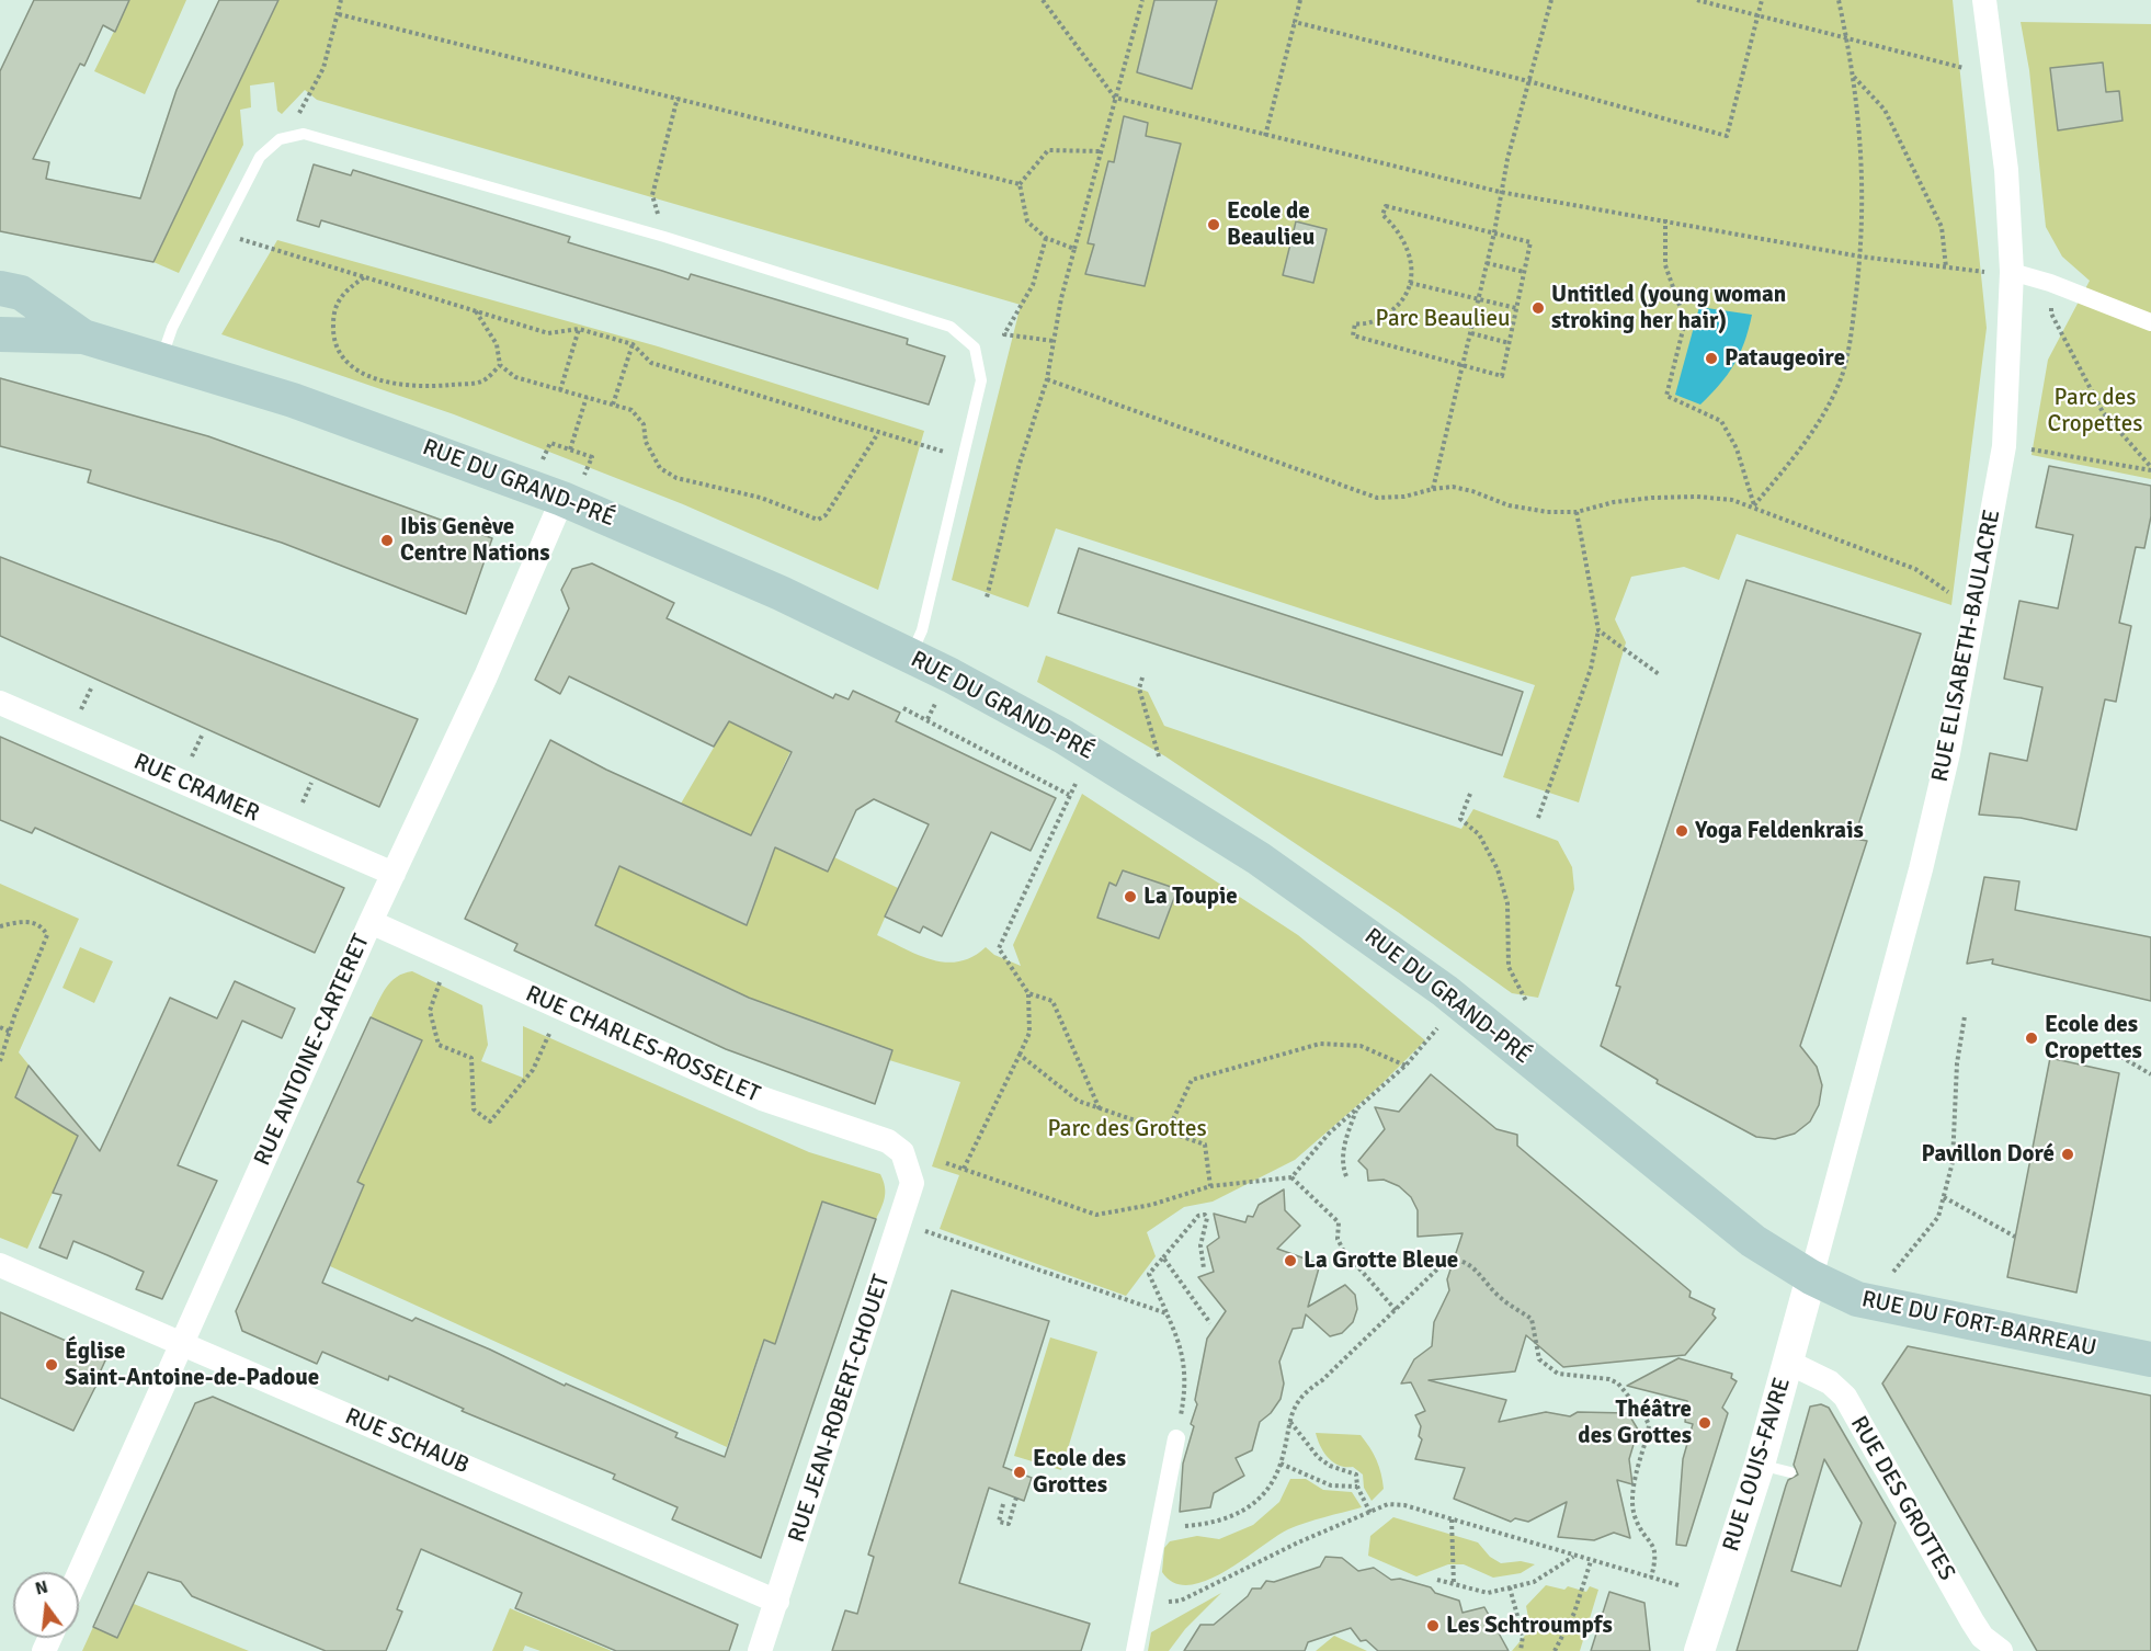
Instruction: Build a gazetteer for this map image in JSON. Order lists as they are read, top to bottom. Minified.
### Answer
{"streets":{"main road":["RUE DU GRAND-PRÉ","RUE DU FORT-BARREAU"],"street":["RUE ELISABETH-BAULACRE","RUE CRAMER","RUE CHARLES-ROSSELET","RUE ANTOINE-CARTERET","RUE JEAN-ROBERT-CHOUET","RUE SCHAUB","RUE LOUIS-FAVRE","RUE DES GROTTES"]},"crossings":[["RUE DU GRAND-PRÉ","RUE ELISABETH-BAULACRE"],["RUE DU GRAND-PRÉ","RUE ANTOINE-CARTERET"],["RUE DU GRAND-PRÉ","RUE DU FORT-BARREAU"],["RUE DU GRAND-PRÉ","RUE LOUIS-FAVRE"],["RUE ELISABETH-BAULACRE","RUE DU FORT-BARREAU"],["RUE ELISABETH-BAULACRE","RUE LOUIS-FAVRE"],["RUE CRAMER","RUE ANTOINE-CARTERET"],["RUE CHARLES-ROSSELET","RUE ANTOINE-CARTERET"],["RUE CHARLES-ROSSELET","RUE JEAN-ROBERT-CHOUET"],["RUE ANTOINE-CARTERET","RUE SCHAUB"],["RUE DU FORT-BARREAU","RUE LOUIS-FAVRE"],["RUE JEAN-ROBERT-CHOUET","RUE SCHAUB"],["RUE LOUIS-FAVRE","RUE DES GROTTES"]],"parks":["Parc Beaulieu","Parc des Cropettes","Parc des Grottes"],"places":["Ecole de Beaulieu","Untitled (young woman stroking her hair)","Pataugeoire","Ibis Genève Centre Nations","Yoga Feldenkrais","La Toupie","Ecole des Cropettes","Pavillon Doré","La Grotte Bleue","Église Saint-Antoine-de-Padoue","Théâtre des Grottes","Ecole des Grottes","Les Schtroumpfs"],"north":"top"}
